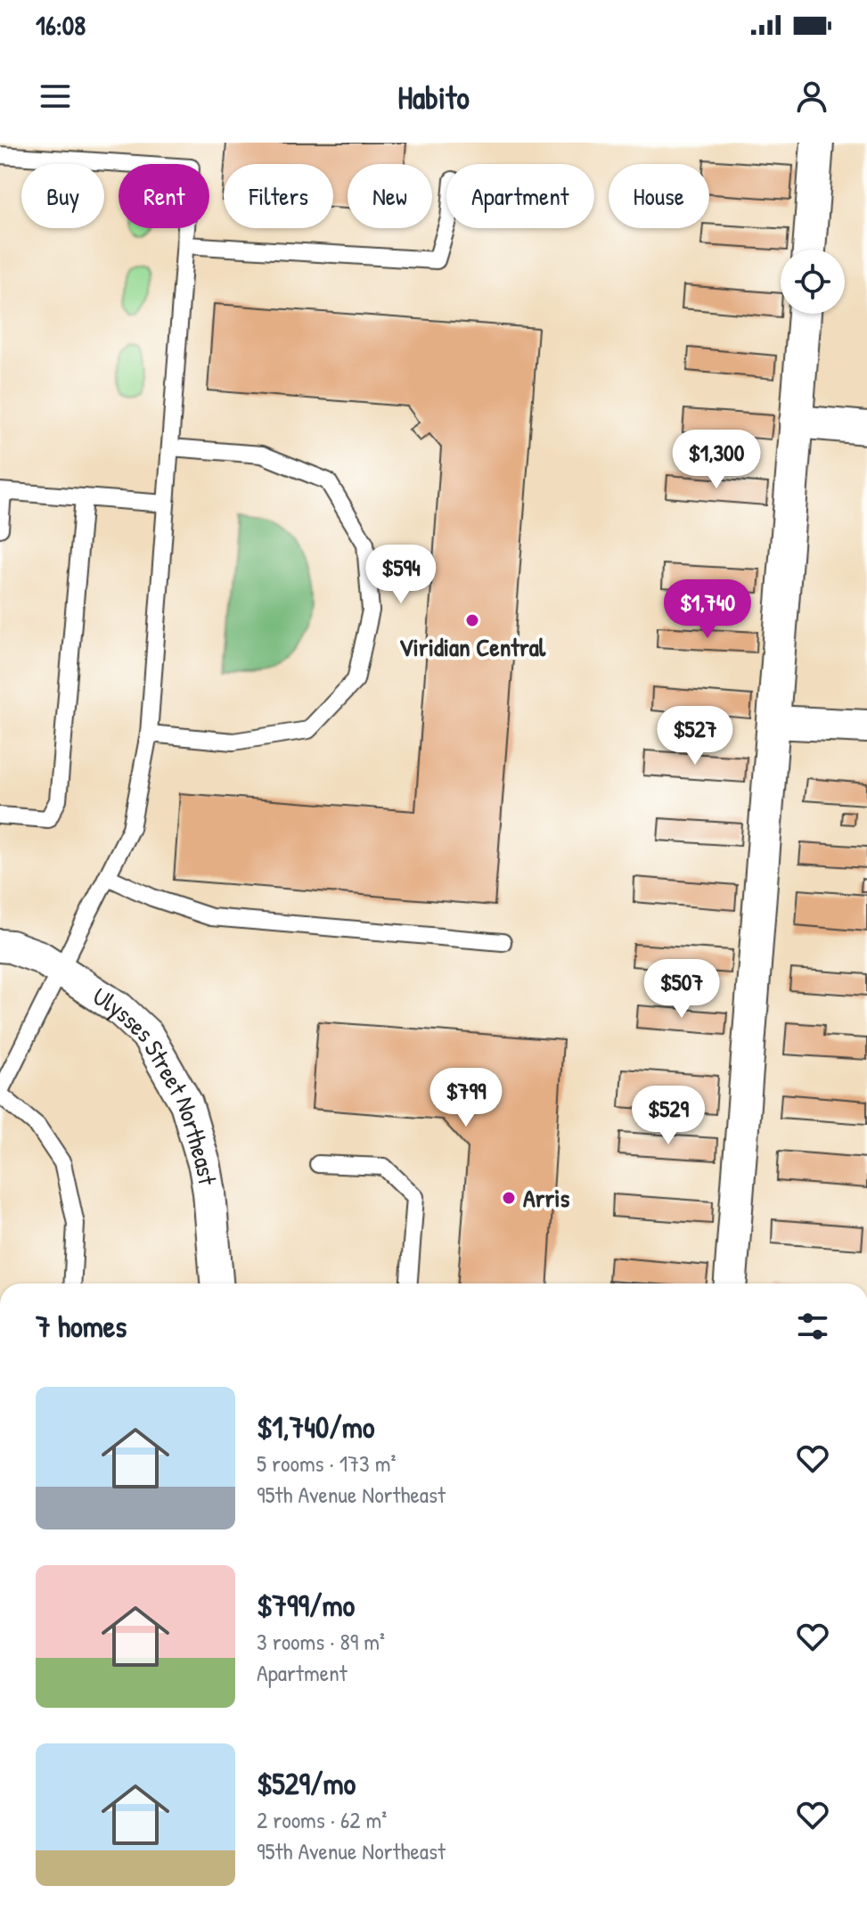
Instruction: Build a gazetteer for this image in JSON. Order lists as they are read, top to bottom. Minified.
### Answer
{"streets":{"street":["Ulysses Street Northeast"]},"places":["Viridian Central","Arris"],"page":{"status":"16:08","header":"Habito","chip":["Buy","Rent","Filters","New","Apartment","House"],"price":["$1,300","$594","$1,740","$527","$507","$799","$529"],"heading":"7 homes","list":[{"name":"$1,740/mo","note":"5 rooms · 173 m² · 95th Avenue Northeast"},{"name":"$799/mo","note":"3 rooms · 89 m² · Apartment"},{"name":"$529/mo","note":"2 rooms · 62 m² · 95th Avenue Northeast"}]}}
